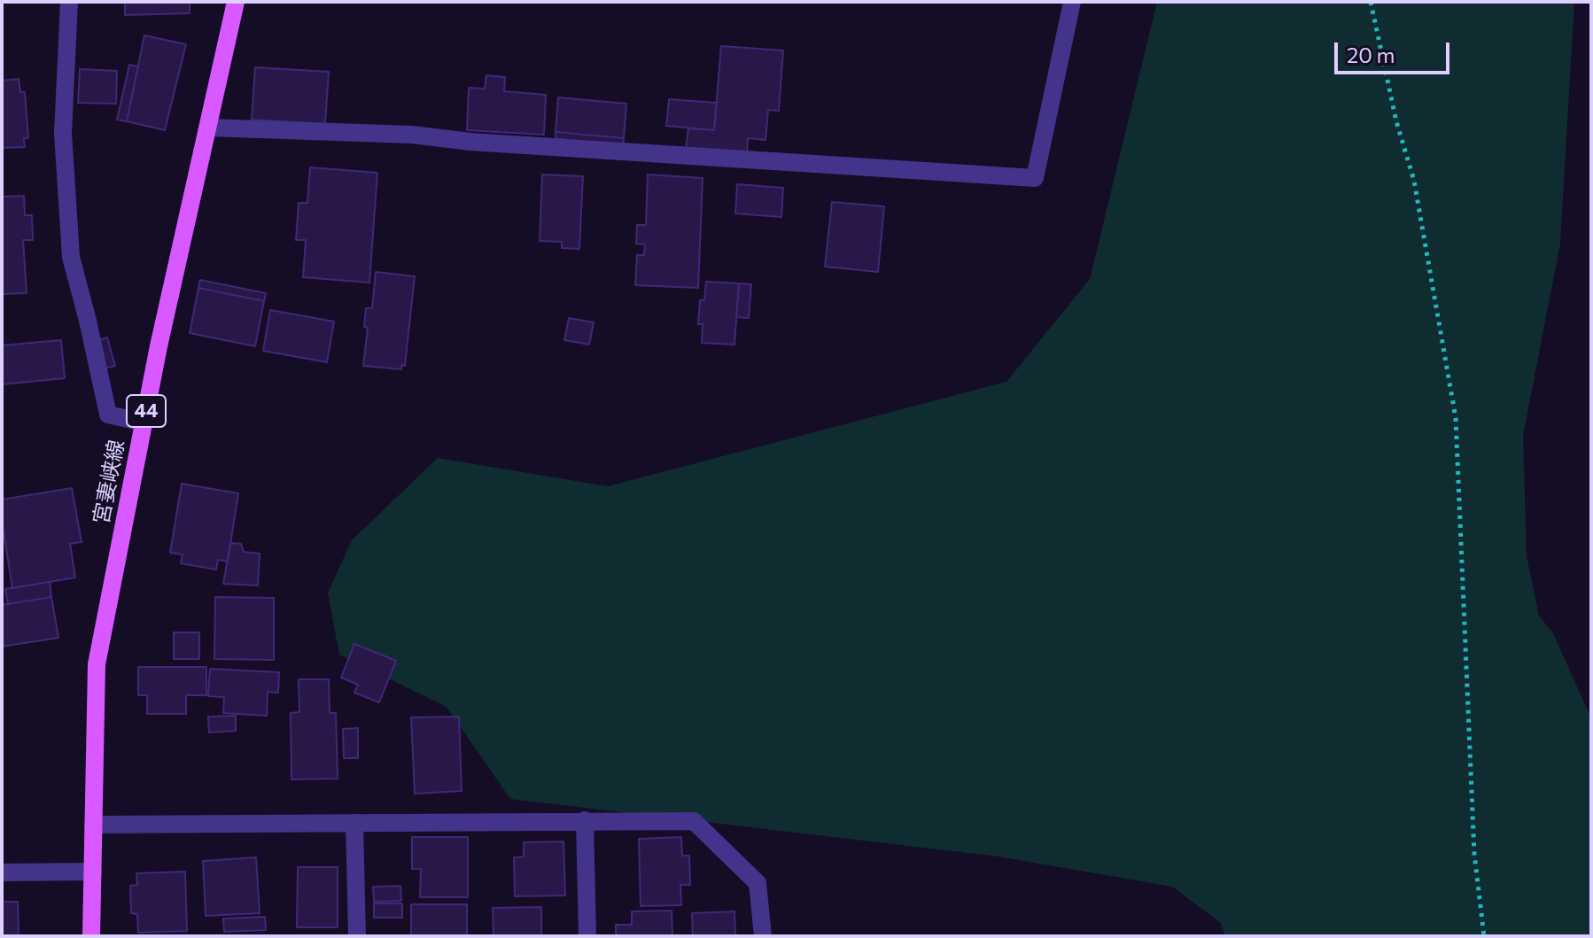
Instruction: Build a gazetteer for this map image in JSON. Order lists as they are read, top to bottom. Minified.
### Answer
{"streets":{"main road":["44","宮妻峡線"]},"scale_bar":"20 m"}
